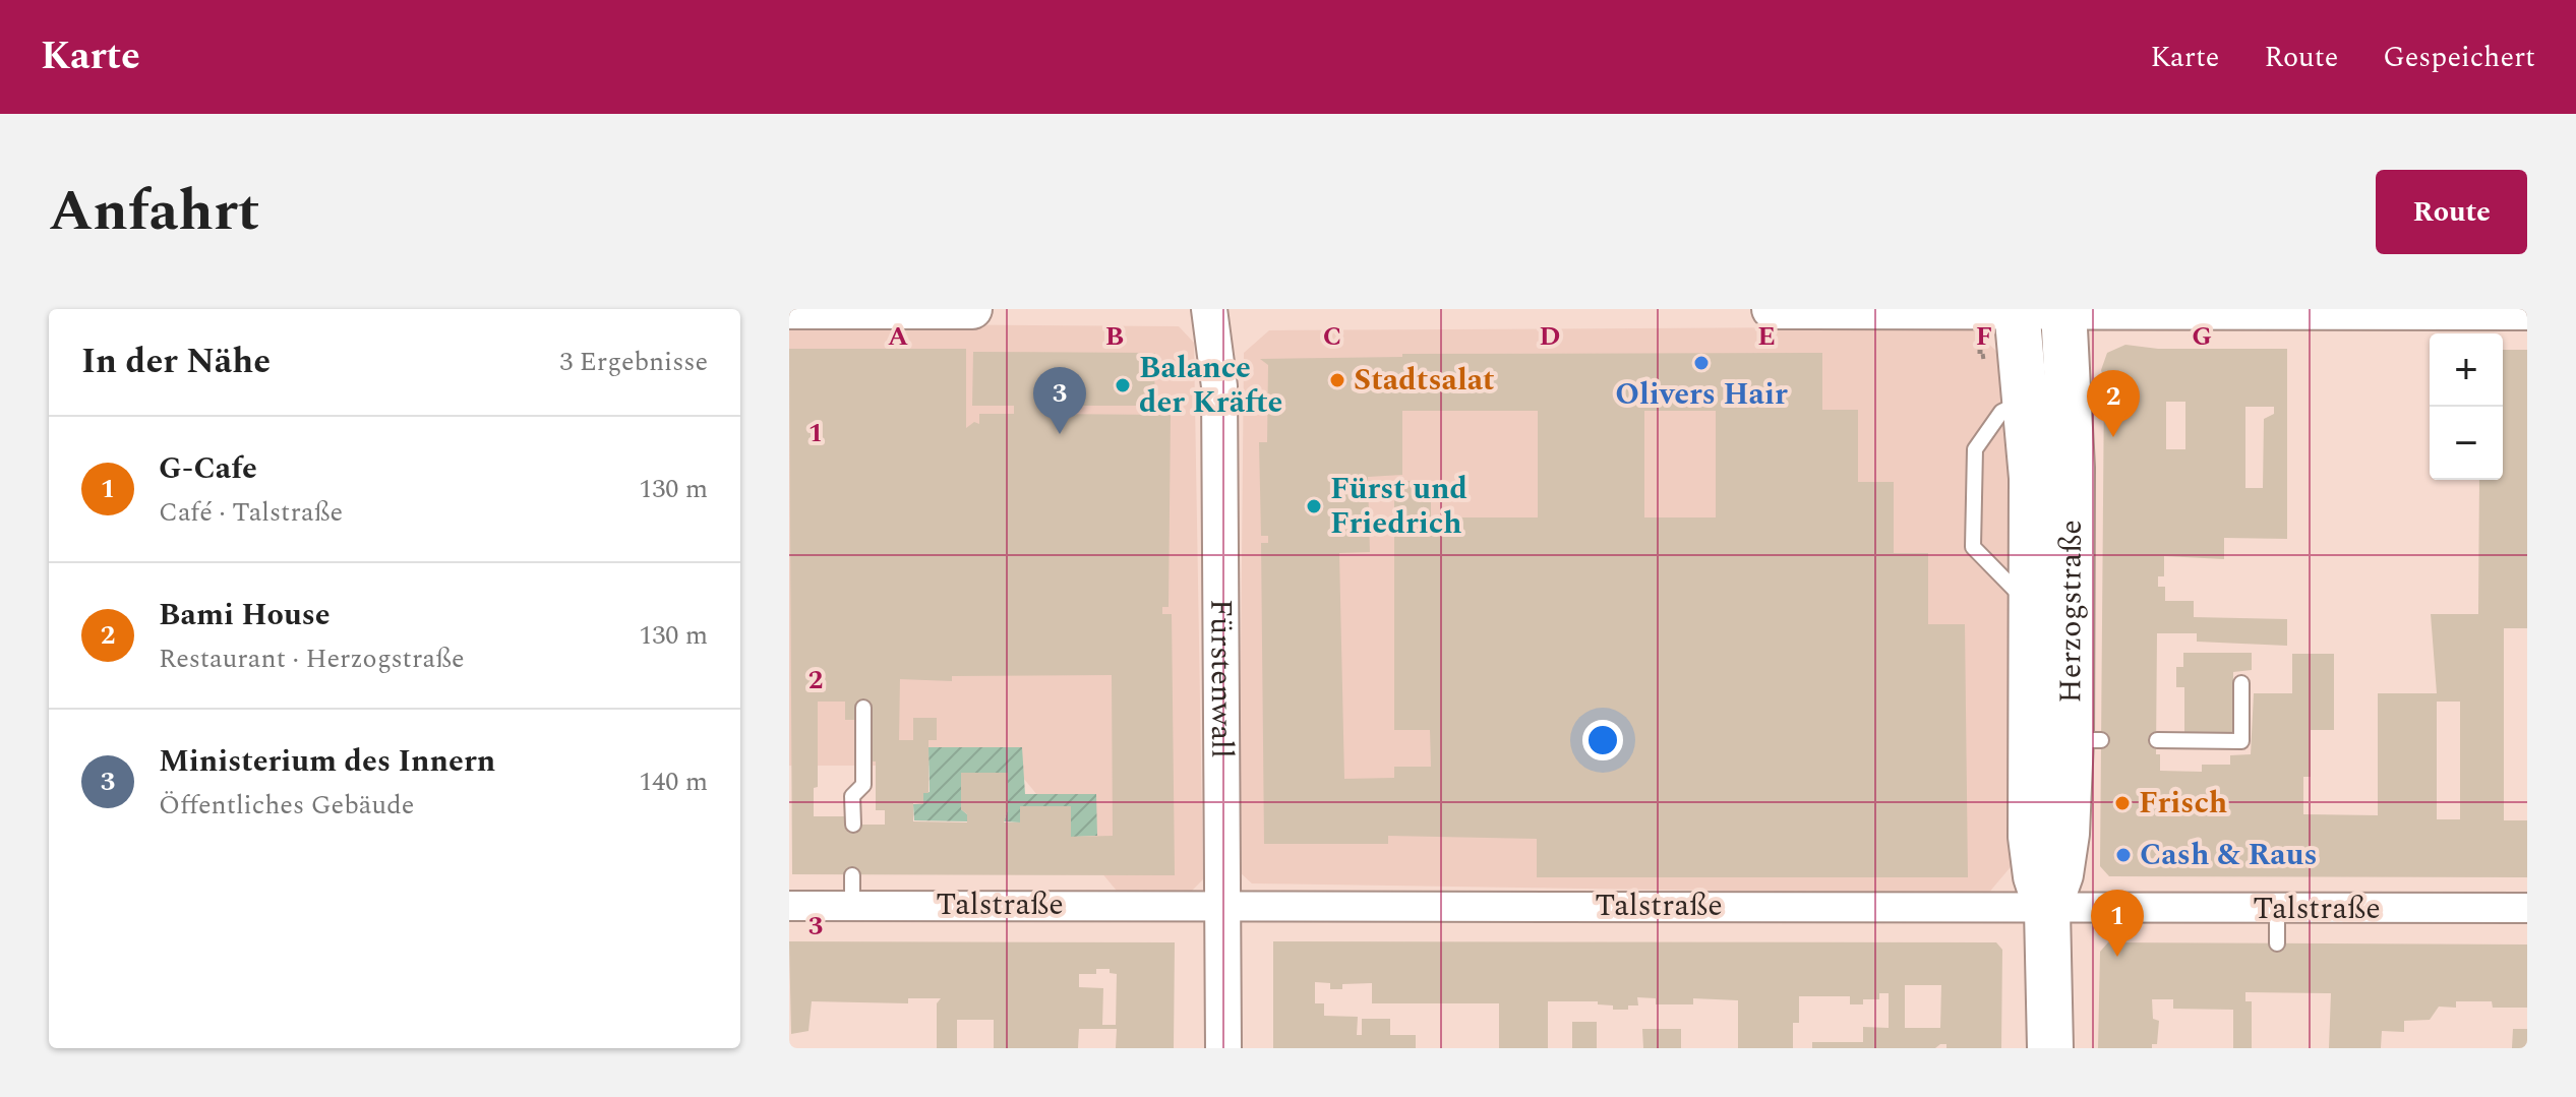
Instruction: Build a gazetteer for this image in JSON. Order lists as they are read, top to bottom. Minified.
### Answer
{"streets":{"main road":["Herzogstraße"],"street":["Fürstenwall","Talstraße"]},"crossings":[["Herzogstraße","Talstraße"],["Fürstenwall","Talstraße"]],"places":["Olivers Hair","Stadtsalat","Balance der Kräfte","Fürst und Friedrich","Frisch","Cash & Raus"],"page":{"header":"Karte","nav":["Karte","Route","Gespeichert"],"title":"Anfahrt","buttons":"Route","heading":["In der Nähe","3 Ergebnisse"],"map_buttons":["+","−"],"pins":["3","2","1"],"list":[{"mark":"1","name":"G-Cafe","note":"Café · Talstraße","value":"130 m"},{"mark":"2","name":"Bami House","note":"Restaurant · Herzogstraße","value":"130 m"},{"mark":"3","name":"Ministerium des Innern","note":"Öffentliches Gebäude","value":"140 m"}]},"grid":{"columns":["A","B","C","D","E","F","G"],"rows":["1","2","3"]}}
